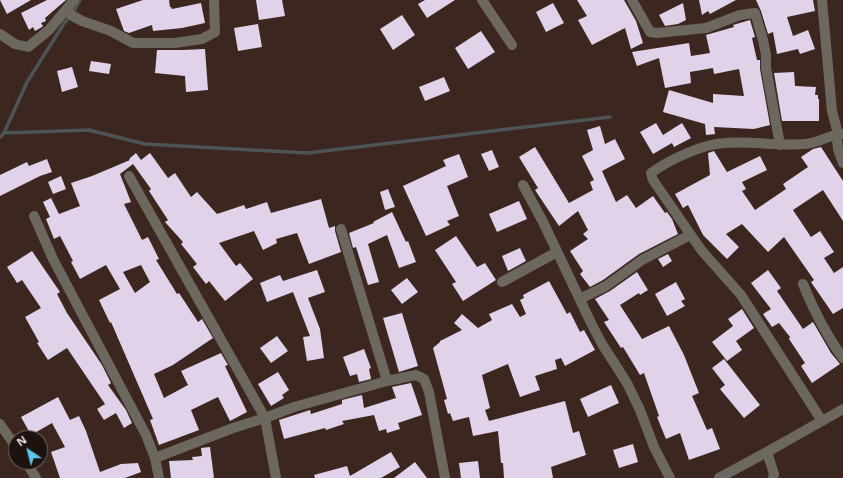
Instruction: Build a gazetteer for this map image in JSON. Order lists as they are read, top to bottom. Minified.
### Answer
{"north":"top left"}
